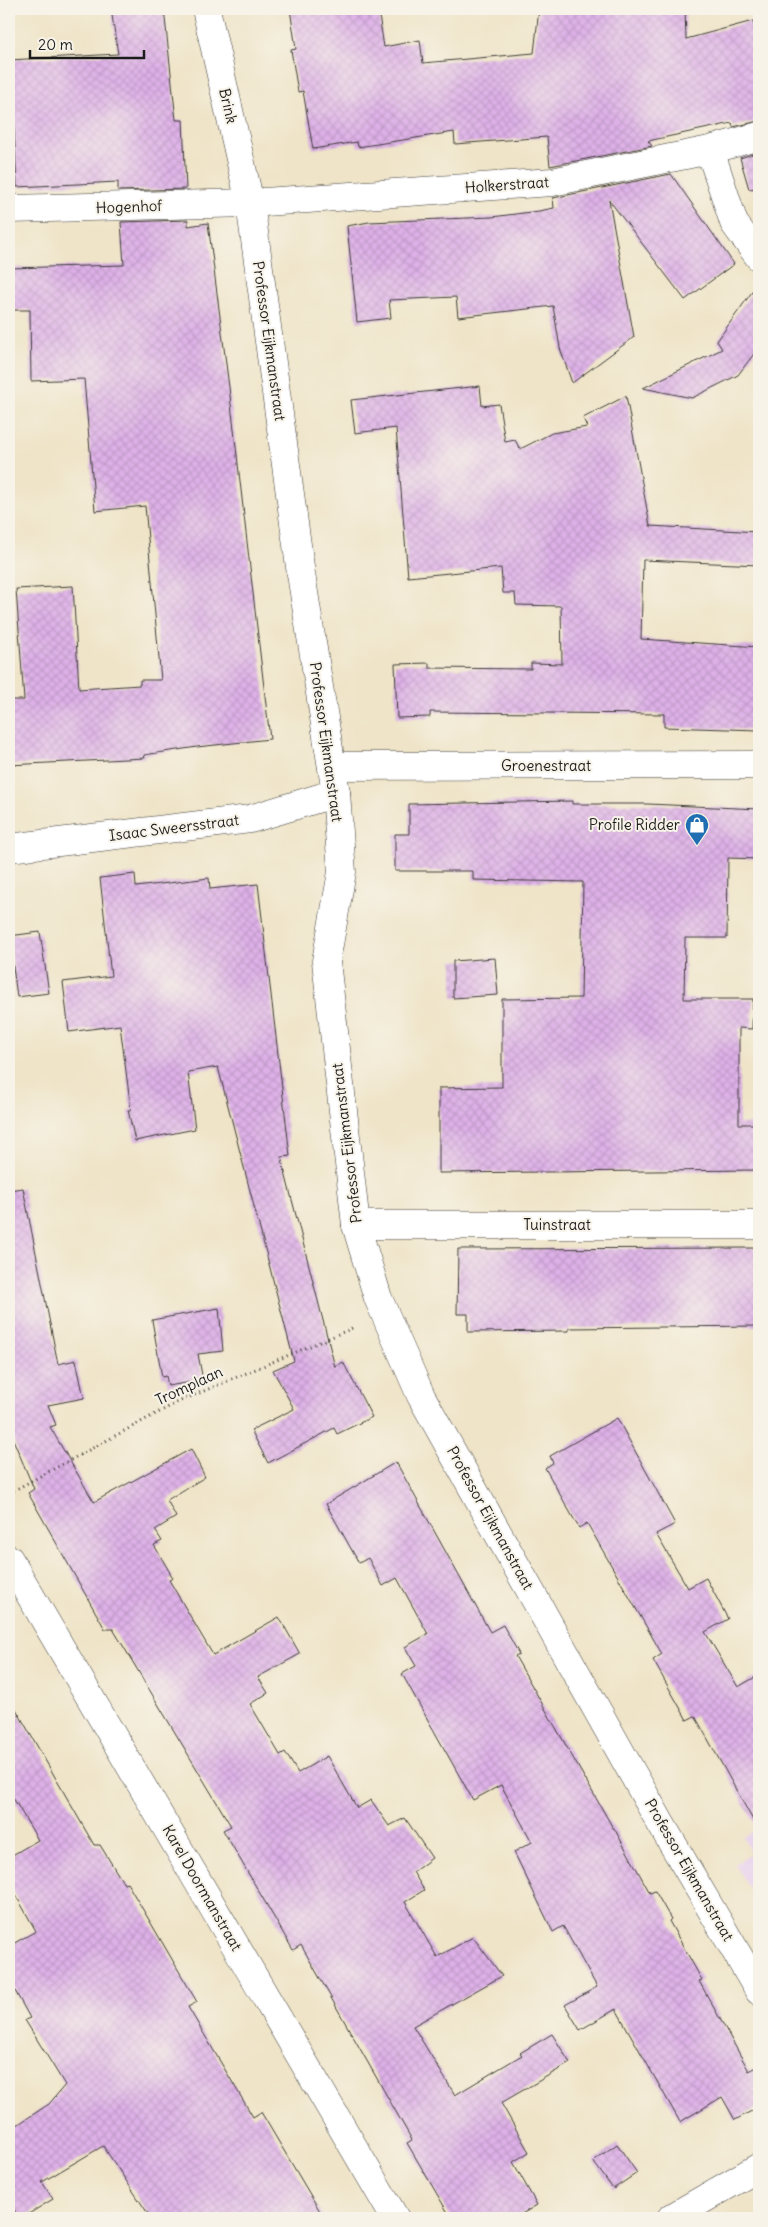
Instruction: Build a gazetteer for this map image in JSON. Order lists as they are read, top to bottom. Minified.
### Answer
{"streets":{"street":["Brink","Holkerstraat","Hogenhof","Professor Eijkmanstraat","Groenestraat","Isaac Sweersstraat","Tuinstraat","Karel Doormanstraat"],"path":["Tromplaan"]},"crossings":[["Brink","Holkerstraat"],["Brink","Hogenhof"],["Brink","Professor Eijkmanstraat"],["Holkerstraat","Hogenhof"],["Holkerstraat","Professor Eijkmanstraat"],["Hogenhof","Professor Eijkmanstraat"],["Professor Eijkmanstraat","Groenestraat"],["Professor Eijkmanstraat","Isaac Sweersstraat"],["Professor Eijkmanstraat","Tuinstraat"],["Professor Eijkmanstraat","Tromplaan"]],"places":{"shop":["Profile Ridder"]},"scale_bar":"20 m"}
